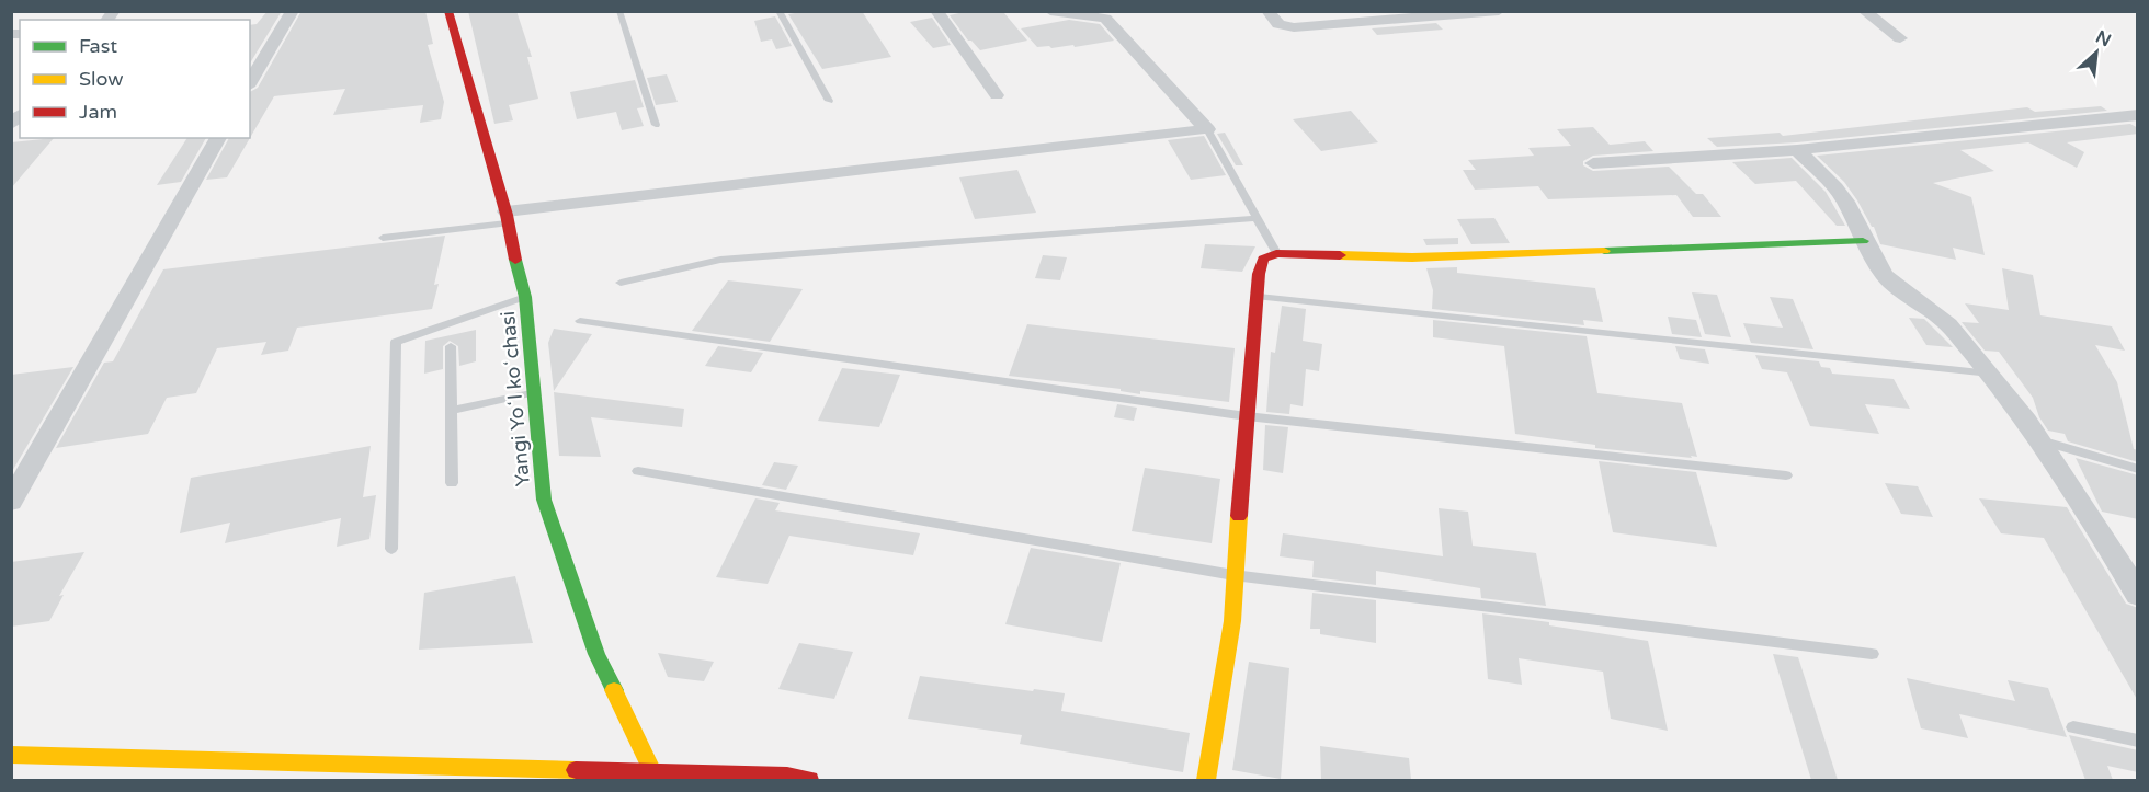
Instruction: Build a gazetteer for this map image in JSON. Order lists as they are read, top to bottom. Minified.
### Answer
{"streets":{"street":["Yangi Yoʻl koʻchasi"]},"legend":["Fast","Slow","Jam"],"north":"top right"}
